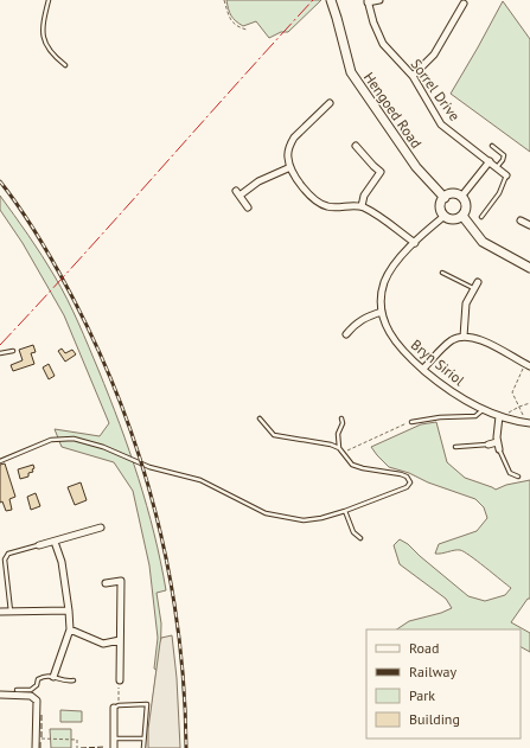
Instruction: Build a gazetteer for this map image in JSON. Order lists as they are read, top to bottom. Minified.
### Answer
{"streets":{"street":["Sorrel Drive","Hengoed Road","Bryn Siriol"]},"crossings":[["Hengoed Road","Bryn Siriol"]],"legend":["Road","Railway","Park","Building"]}
